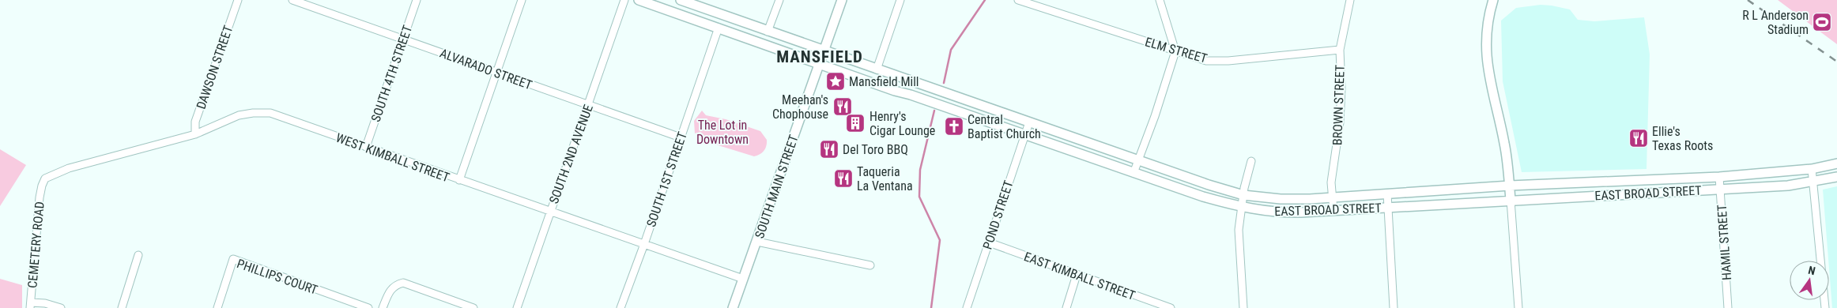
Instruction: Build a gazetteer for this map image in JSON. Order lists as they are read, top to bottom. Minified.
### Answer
{"streets":{"main road":["SOUTH MAIN STREET","EAST BROAD STREET"],"street":["ELM STREET","DAWSON STREET","ALVARADO STREET","SOUTH 4TH STREET","BROWN STREET","SOUTH 2ND AVENUE","WEST KIMBALL STREET","SOUTH 1ST STREET","POND STREET","HAMIL STREET","CEMETERY ROAD","EAST KIMBALL STREET","PHILLIPS COURT"]},"crossings":[["ELM STREET","BROWN STREET"],["DAWSON STREET","WEST KIMBALL STREET"],["ALVARADO STREET","SOUTH 4TH STREET"],["ALVARADO STREET","SOUTH 2ND AVENUE"],["ALVARADO STREET","SOUTH 1ST STREET"],["SOUTH 4TH STREET","WEST KIMBALL STREET"],["BROWN STREET","EAST BROAD STREET"],["SOUTH 2ND AVENUE","WEST KIMBALL STREET"],["WEST KIMBALL STREET","SOUTH 1ST STREET"],["WEST KIMBALL STREET","SOUTH MAIN STREET"],["WEST KIMBALL STREET","CEMETERY ROAD"],["SOUTH 1ST STREET","EAST BROAD STREET"],["SOUTH MAIN STREET","EAST BROAD STREET"],["EAST BROAD STREET","POND STREET"],["EAST BROAD STREET","HAMIL STREET"],["POND STREET","EAST KIMBALL STREET"]],"districts":["MANSFIELD"],"parks":["The Lot in Downtown"],"places":{"sports":["R L Anderson Stadium"],"place":["Mansfield Mill"],"restaurant":["Meehan's Chophouse","Ellie's Texas Roots","Del Toro BBQ","Taqueria La Ventana"],"building":["Henry's Cigar Lounge"],"church":["Central Baptist Church"]},"north":"top"}
